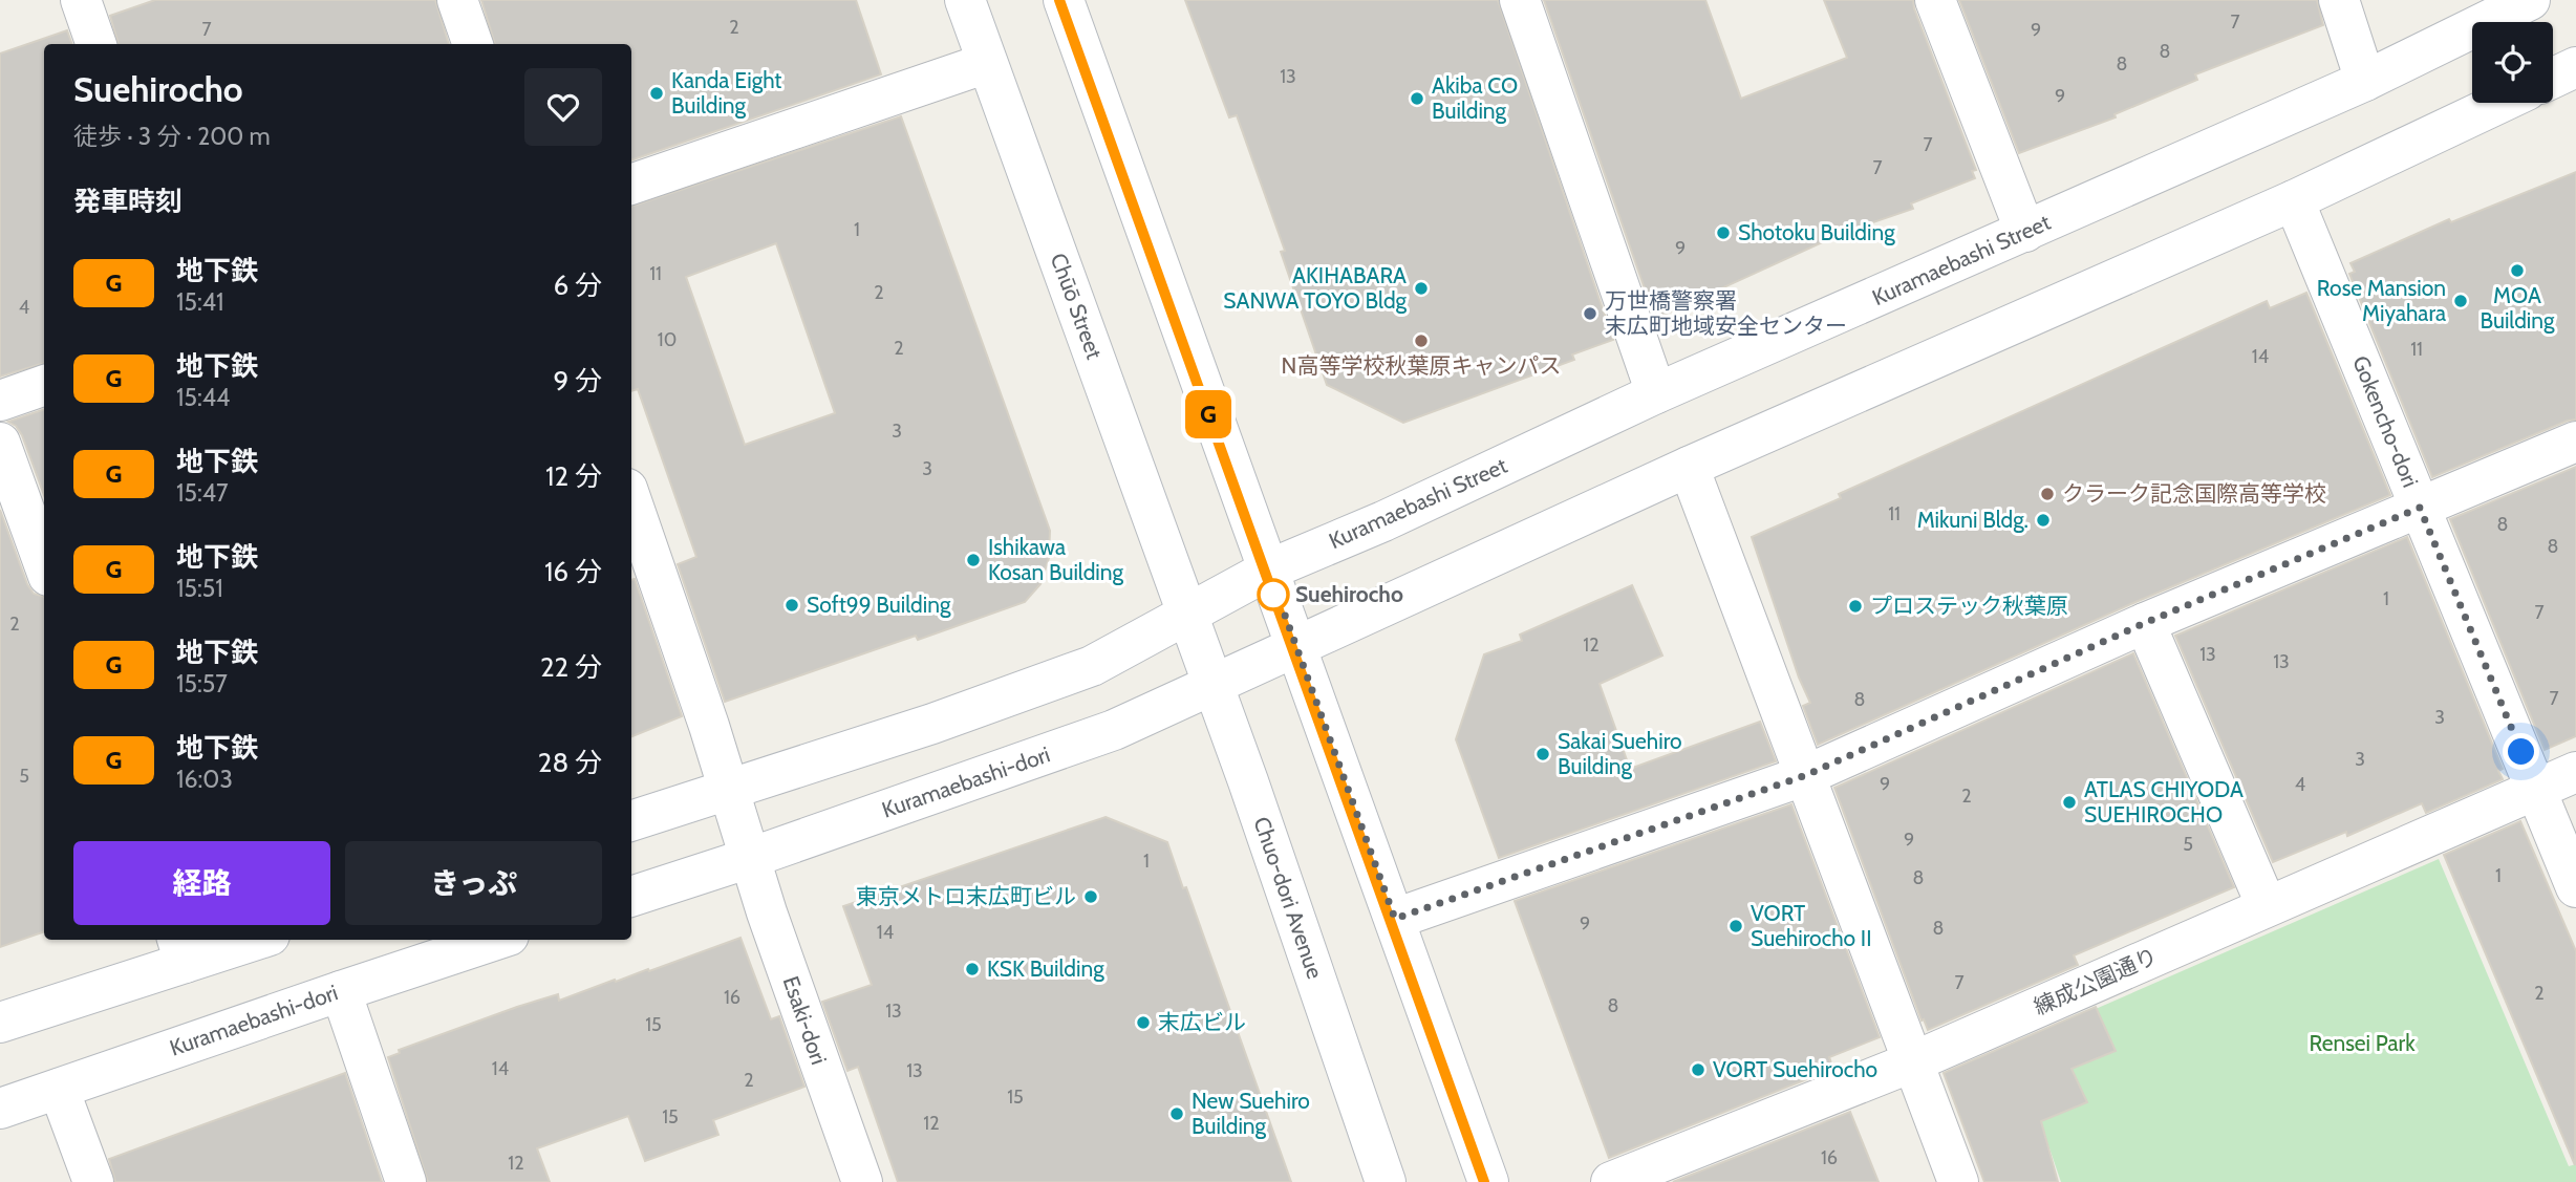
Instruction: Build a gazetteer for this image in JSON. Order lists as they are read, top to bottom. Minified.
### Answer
{"streets":{"street":["Kuramaebashi Street","Chūō Street","Gokencho-dori","Kuramaebashi-dori","Chuo-dori Avenue","練成公園通り","Esaki-dori"]},"crossings":[["Chūō Street","Chuo-dori Avenue"],["Gokencho-dori","練成公園通り"],["Kuramaebashi-dori","Chuo-dori Avenue"],["Kuramaebashi-dori","Esaki-dori"]],"parks":["Rensei Park"],"places":["Kanda Eight Building","Akiba CO Building","Shotoku Building","MOA Building","AKIHABARA SANWA TOYO Bldg","Rose Mansion Miyahara","万世橋警察署 末広町地域安全センター","N高等学校秋葉原キャンパス","クラーク記念国際高等学校","Mikuni Bldg.","Ishikawa Kosan Building","Suehirocho","Soft99 Building","プロステック秋葉原","Sakai Suehiro Building","ATLAS CHIYODA SUEHIROCHO","東京メトロ末広町ビル","VORT Suehirocho II","KSK Building","末広ビル","VORT Suehirocho","New Suehiro Building"],"lines":["metro line G"],"house_numbers":["7","2","7","9","8","8","13","9","7","7","1","9","11","2","4","10","2","11","14","3","3","11","8","8","1","7","2","12","13","13","7","8","3","3","5","9","4","2","9","5","1","1","8","9","8","14","7","2","16","8","13","15","14","13","2","15","15","12","16","12"],"page":{"on_map":"G","heading":[["Suehirocho","徒歩 · 3 分 · 200 m"],"発車時刻"],"list":[{"mark":"G","name":"地下鉄","note":"15:41","value":"6 分"},{"mark":"G","name":"地下鉄","note":"15:44","value":"9 分"},{"mark":"G","name":"地下鉄","note":"15:47","value":"12 分"},{"mark":"G","name":"地下鉄","note":"15:51","value":"16 分"},{"mark":"G","name":"地下鉄","note":"15:57","value":"22 分"},{"mark":"G","name":"地下鉄","note":"16:03","value":"28 分"}],"buttons":["経路","きっぷ"]}}
